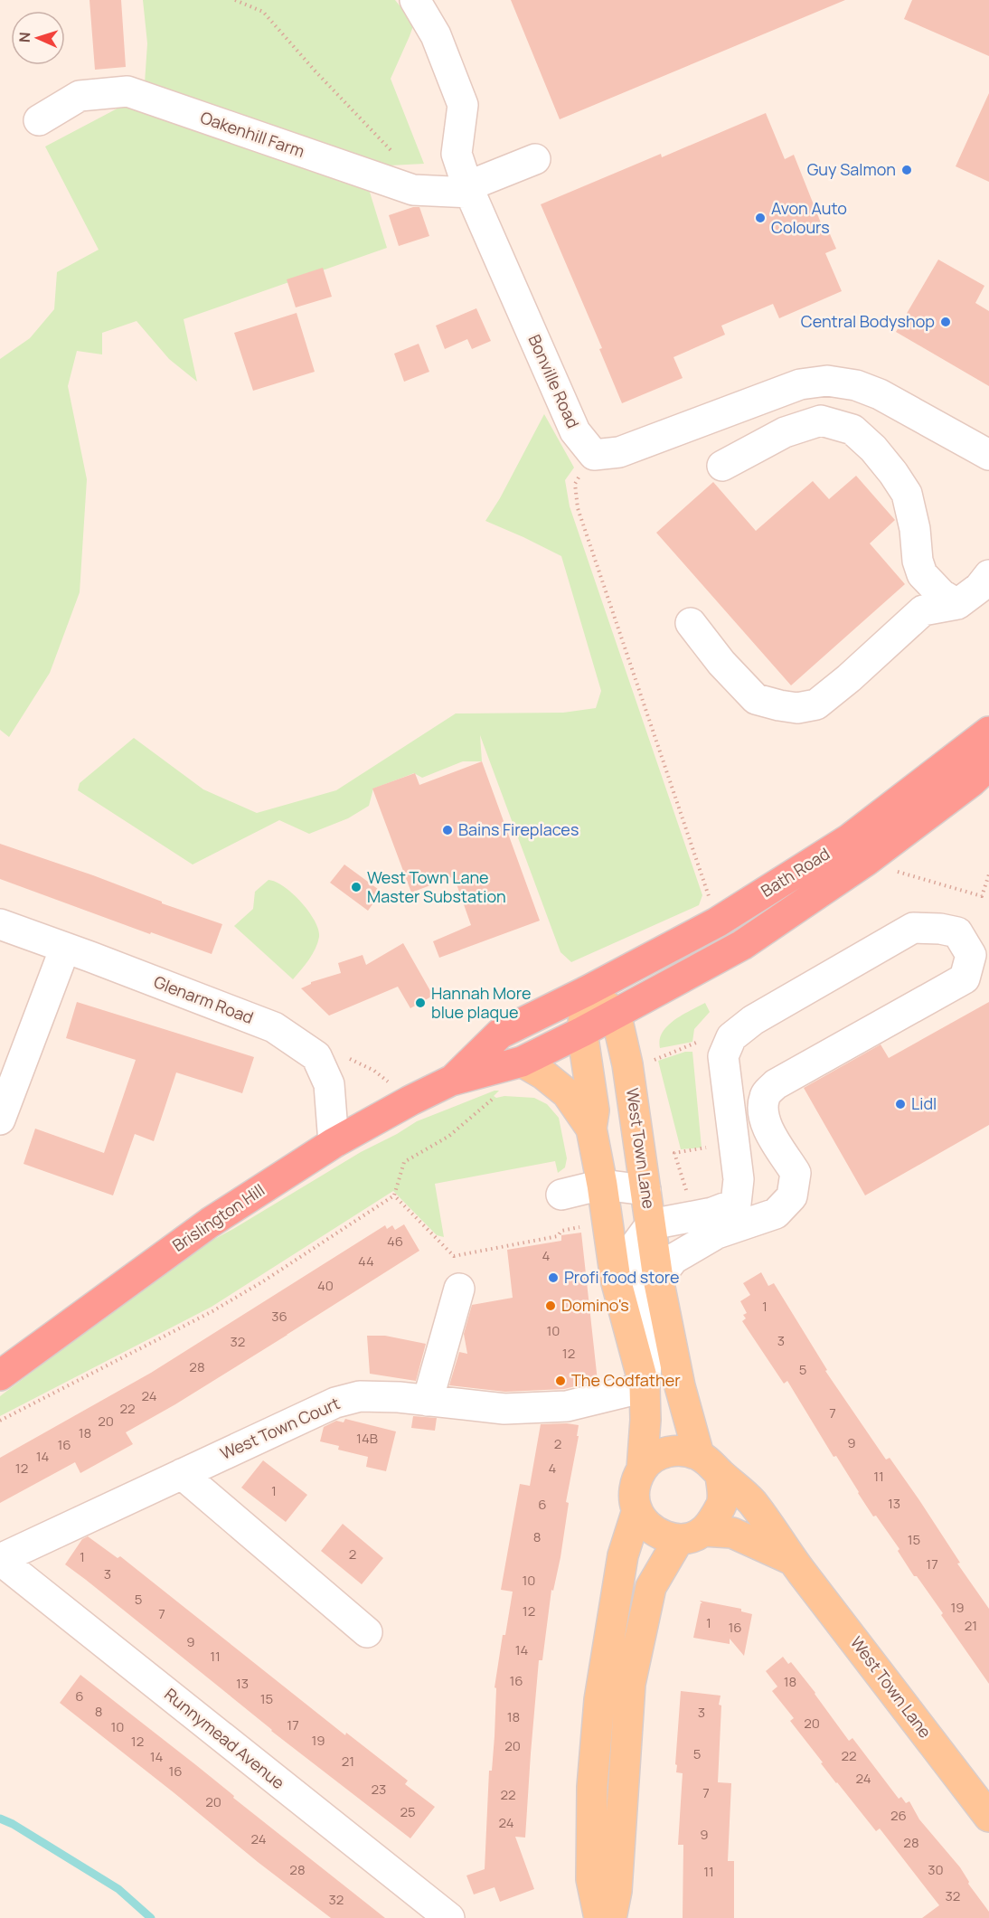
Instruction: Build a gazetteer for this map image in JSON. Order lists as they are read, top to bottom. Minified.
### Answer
{"streets":{"highway":["Bath Road","Brislington Hill"],"main road":["West Town Lane"],"street":["Oakenhill Farm","Bonville Road","Glenarm Road","West Town Court","Runnymead Avenue"]},"crossings":[["Oakenhill Farm","Bonville Road"],["Bath Road","West Town Lane"],["Bath Road","Brislington Hill"],["Glenarm Road","Brislington Hill"],["West Town Court","Runnymead Avenue"]],"places":["Guy Salmon","Avon Auto Colours","Central Bodyshop","Bains Fireplaces","West Town Lane Master Substation","Hannah More blue plaque","Lidl","Profi food store","Domino's","The Codfather"],"house_numbers":["46","4","44","40","1","36","10","3","32","12","28","5","24","22","7","20","18","14B","9","2","16","14","12","4","11","1","13","6","8","15","2","1","17","3","10","5","19","12","7","1","21","16","9","14","11","16","18","13","6","15","8","3","18","20","17","10","19","12","20","5","22","14","21","16","24","23","7","22","20","25","26","24","9","24","28","28","30","11","32","32"],"north":"left"}
